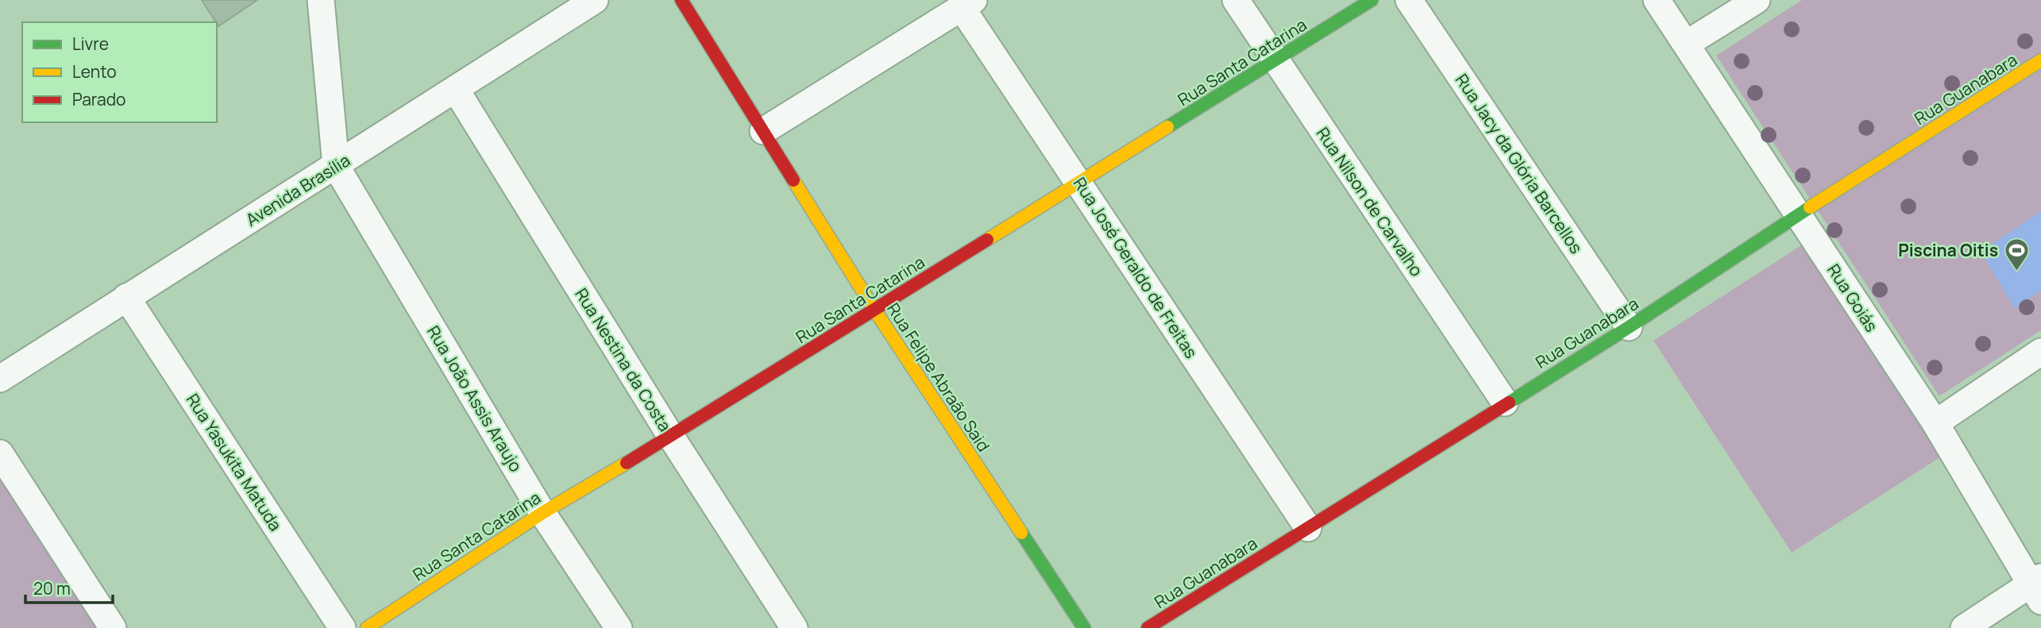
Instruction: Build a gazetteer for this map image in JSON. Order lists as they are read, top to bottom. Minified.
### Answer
{"streets":{"street":["Rua Santa Catarina","Rua Guanabara","Rua Jacy da Glória Barcellos","Avenida Brasília","Rua Nilson de Carvalho","Rua José Geraldo de Freitas","Rua Goiás","Rua Nestina da Costa","Rua Felipe Abraão Said","Rua João Assis Araujo","Rua Yasukita Matuda"]},"crossings":[["Rua Santa Catarina","Rua Nilson de Carvalho"],["Rua Santa Catarina","Rua José Geraldo de Freitas"],["Rua Santa Catarina","Rua Nestina da Costa"],["Rua Santa Catarina","Rua Felipe Abraão Said"],["Rua Santa Catarina","Rua João Assis Araujo"],["Rua Guanabara","Rua Jacy da Glória Barcellos"],["Rua Guanabara","Rua Nilson de Carvalho"],["Rua Guanabara","Rua José Geraldo de Freitas"],["Rua Guanabara","Rua Goiás"],["Avenida Brasília","Rua Nestina da Costa"],["Avenida Brasília","Rua João Assis Araujo"],["Avenida Brasília","Rua Yasukita Matuda"]],"places":{"sports":["Piscina Oitis"]},"legend":["Livre","Lento","Parado"],"scale_bar":"20 m"}
